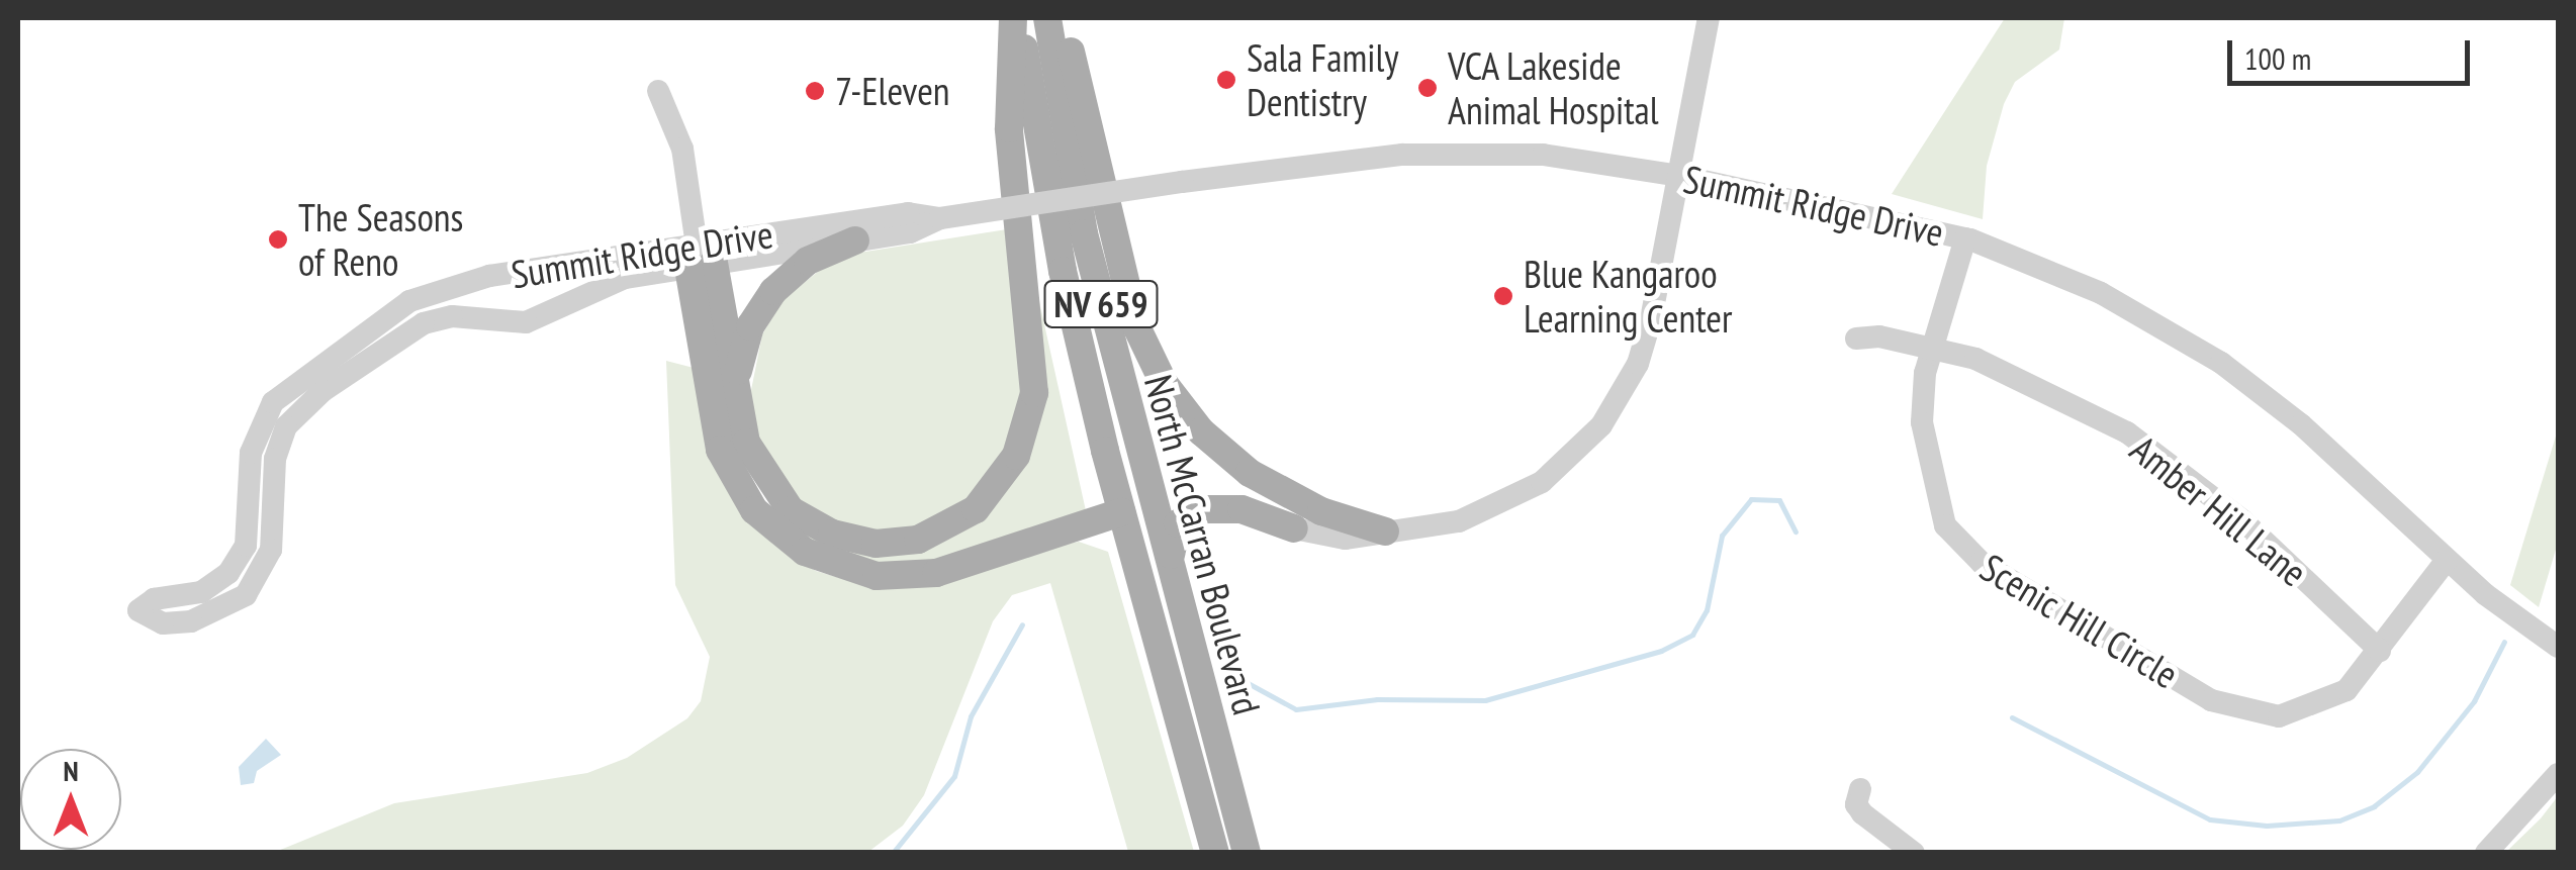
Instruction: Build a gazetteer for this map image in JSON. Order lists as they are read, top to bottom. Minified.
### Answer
{"streets":{"main road":["NV 659","North McCarran Boulevard"],"street":["Summit Ridge Drive","Amber Hill Lane","Scenic Hill Circle"]},"crossings":[["Summit Ridge Drive","Scenic Hill Circle"],["Amber Hill Lane","Scenic Hill Circle"]],"places":["Sala Family Dentistry","VCA Lakeside Animal Hospital","7-Eleven","The Seasons of Reno","Blue Kangaroo Learning Center"],"scale_bar":"100 m","north":"top"}
